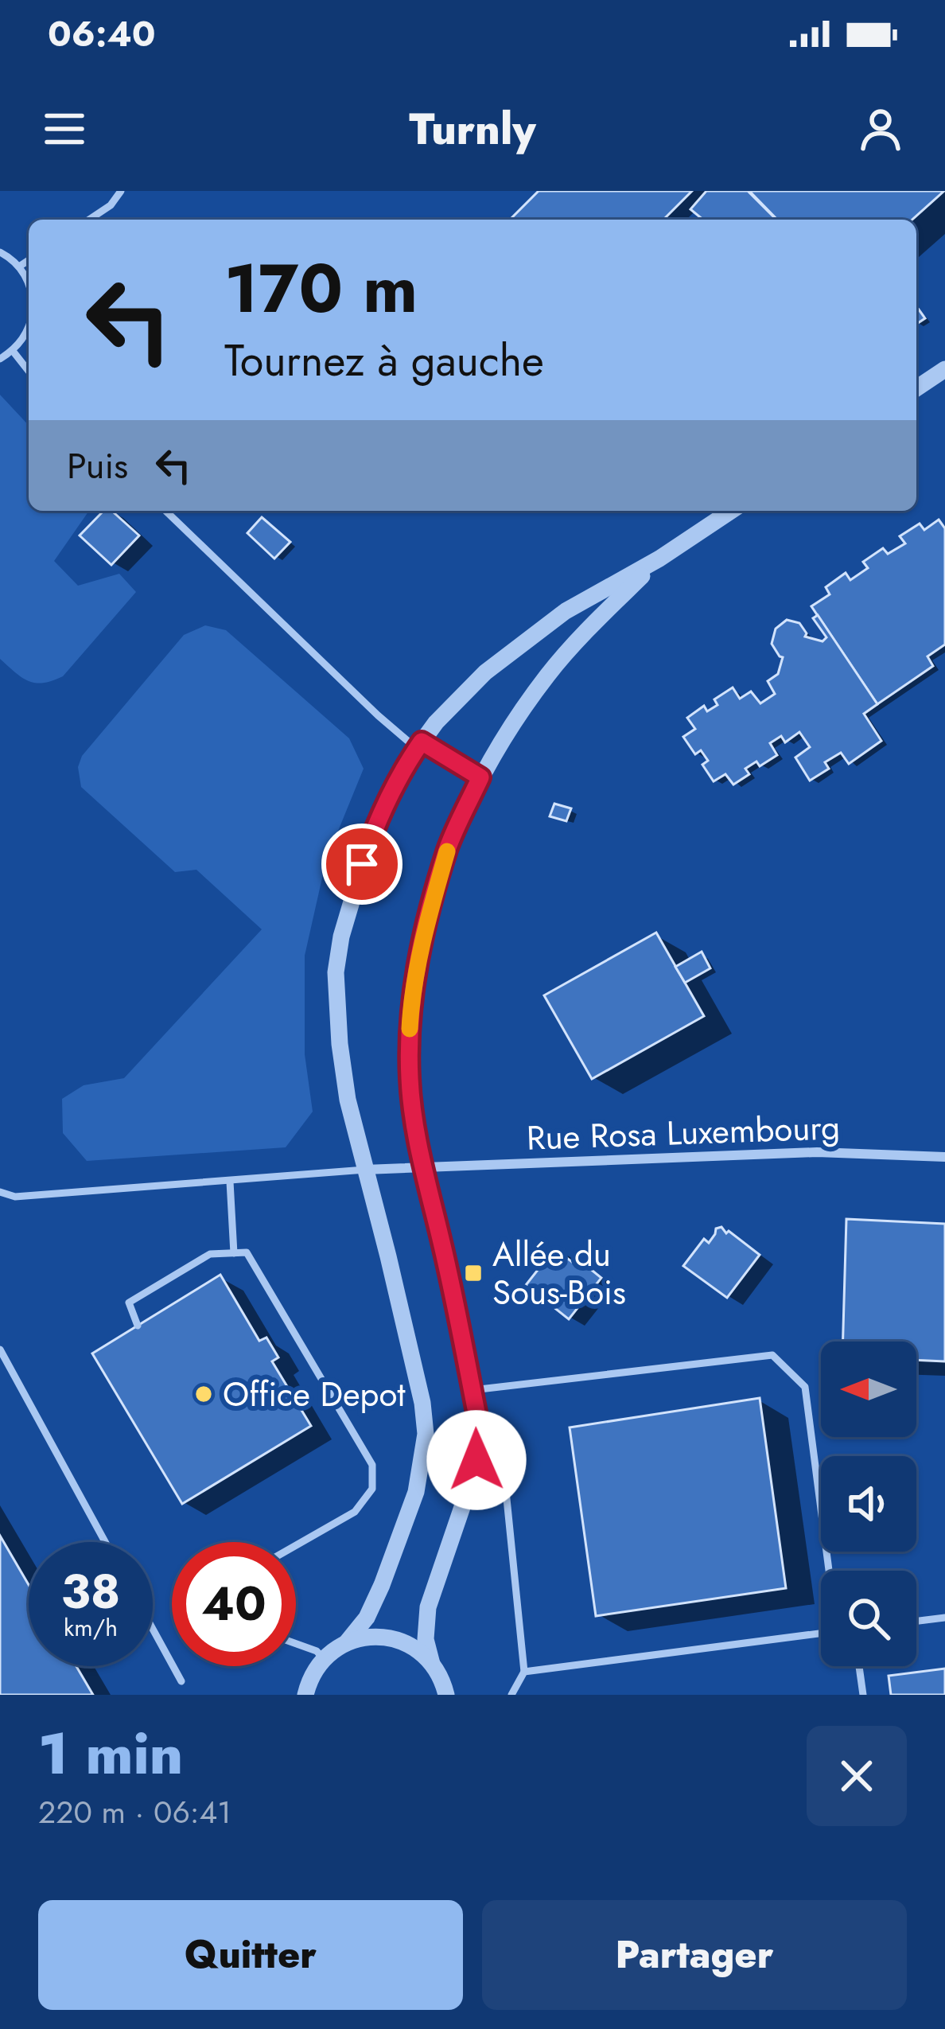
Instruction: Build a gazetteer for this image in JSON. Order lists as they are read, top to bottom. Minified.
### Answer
{"streets":{"street":["Rue Rosa Luxembourg"]},"places":{"transit":["Allée du Sous-Bois"],"other":["Office Depot"]},"north":"left","page":{"status":"06:40","header":"Turnly","turn":["170 m","Tournez à gauche"],"then":"Puis","speed":"38 km/h","limit":"40","heading":["1 min","220 m · 06:41"],"buttons":["Quitter","Partager"]}}
